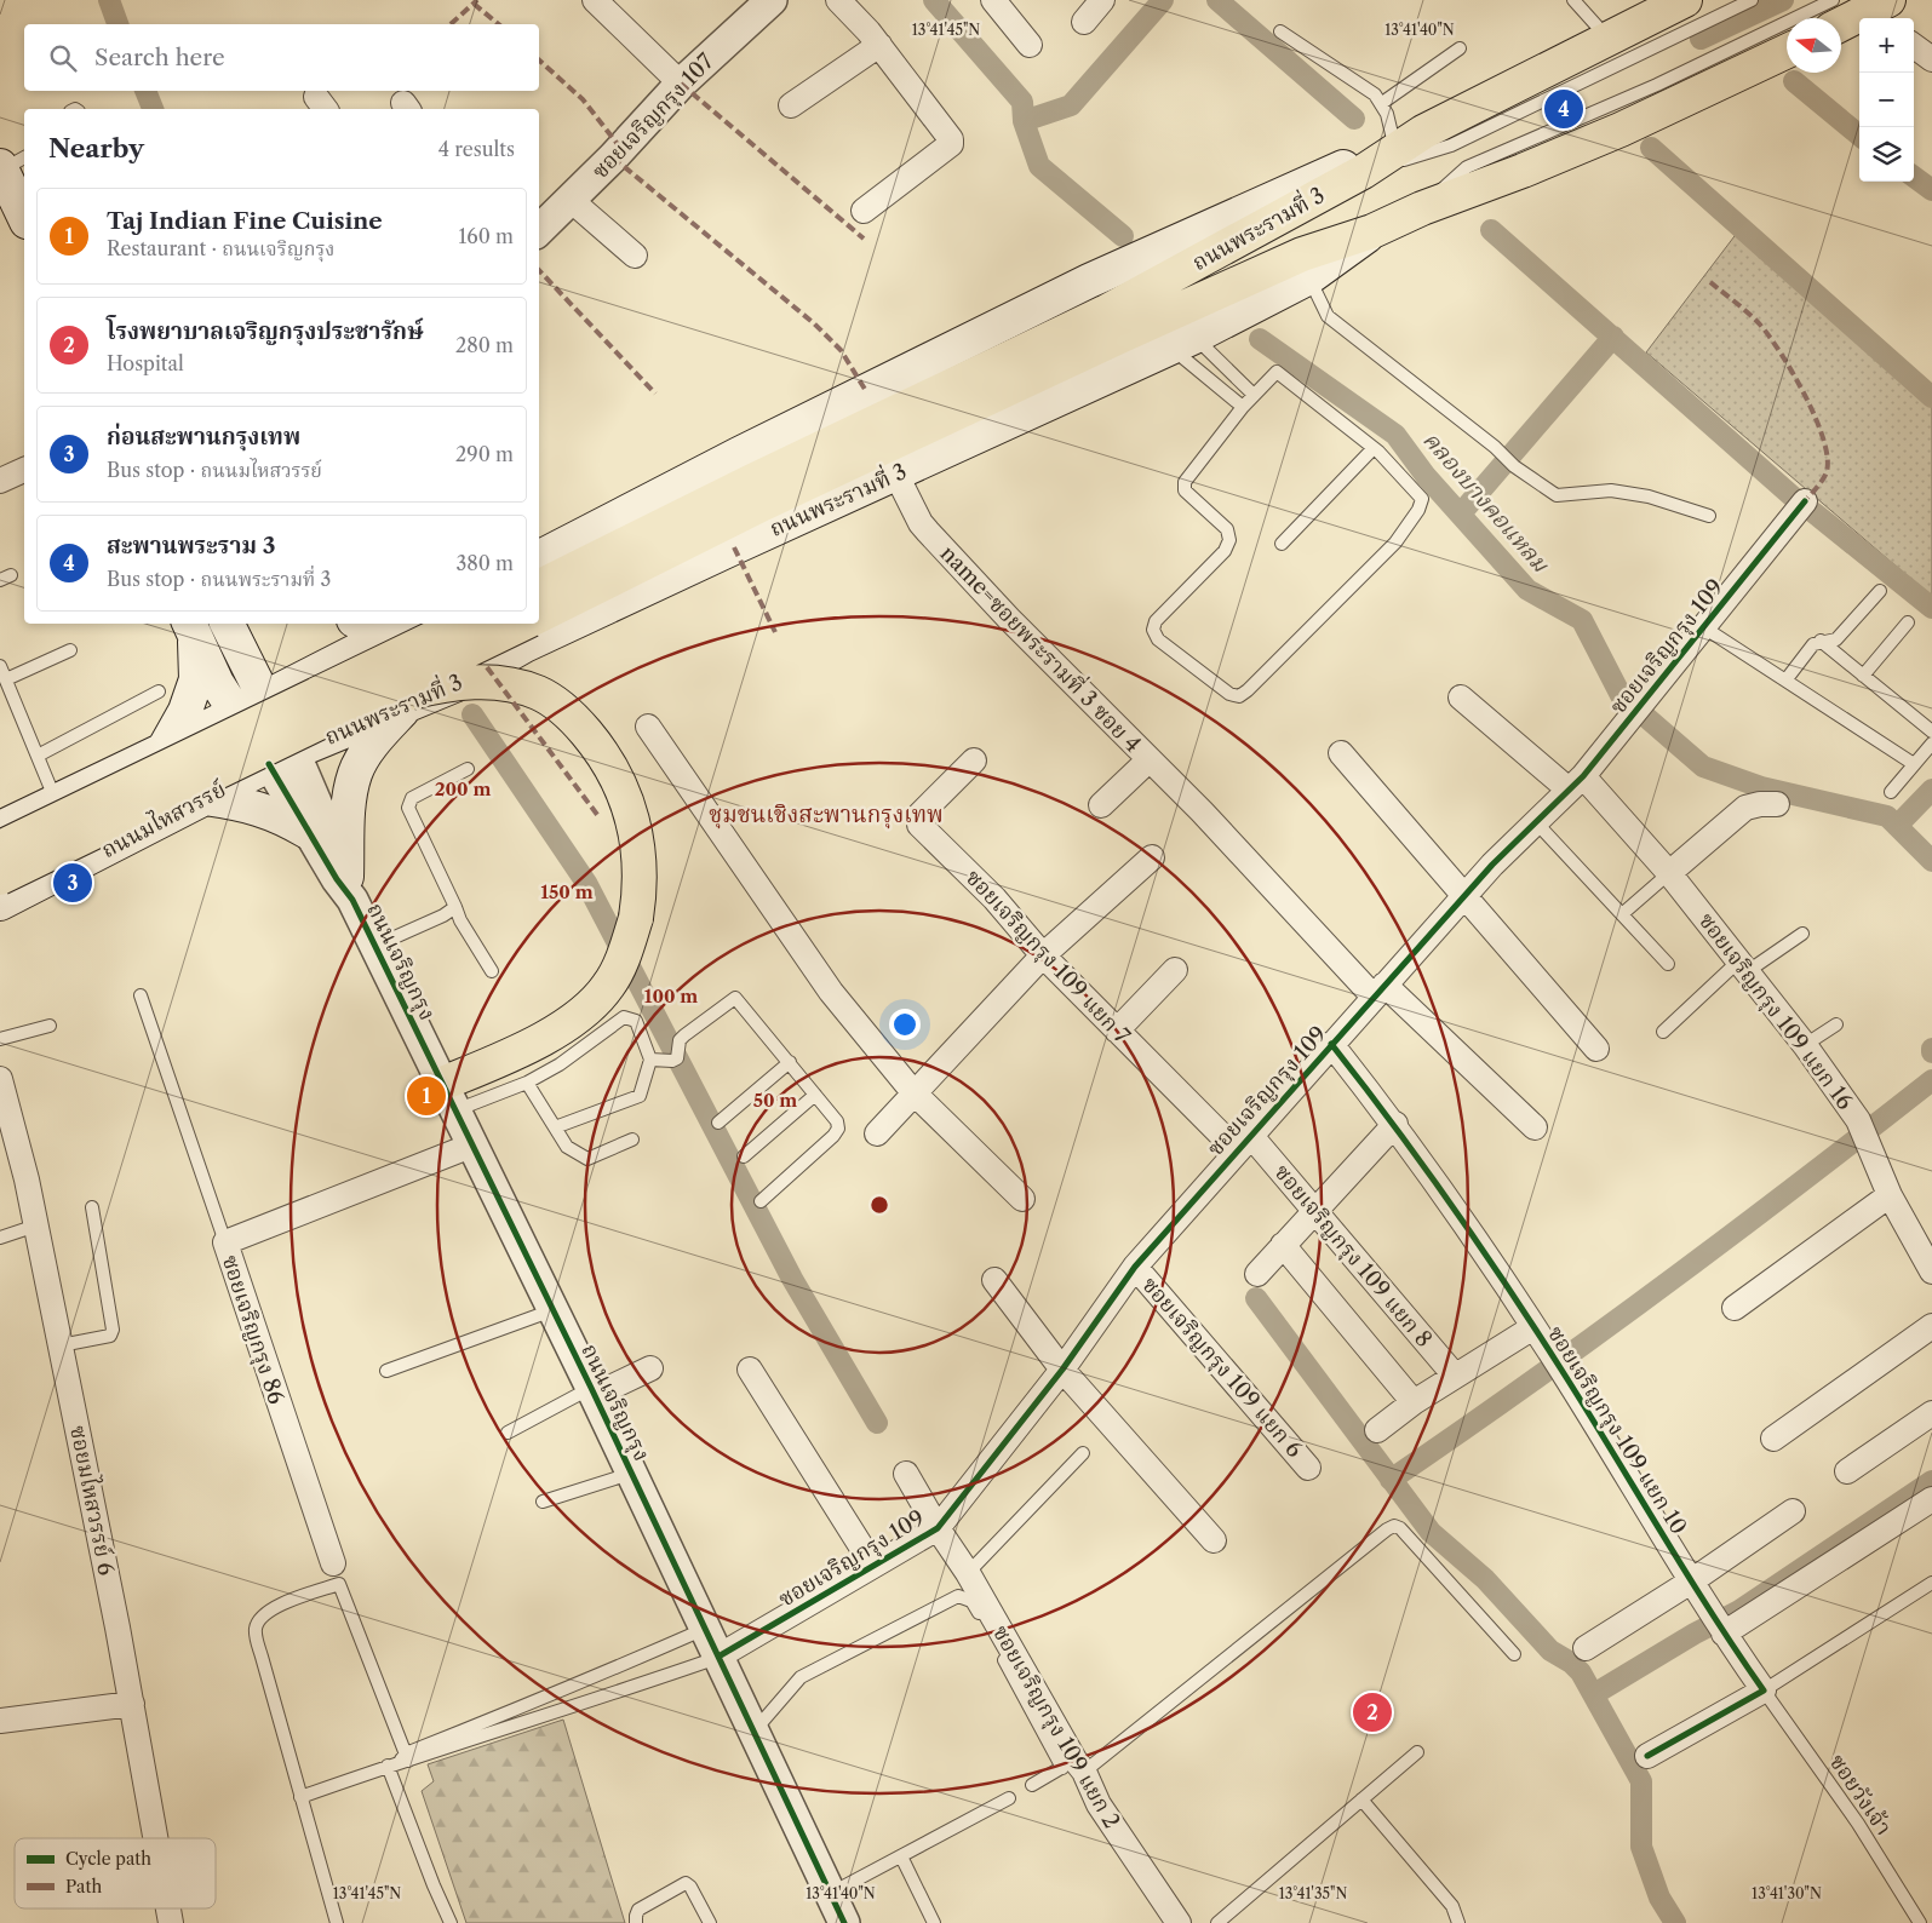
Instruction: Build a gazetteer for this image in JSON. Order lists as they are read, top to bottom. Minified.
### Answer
{"streets":{"main road":["ถนนพระรามที่ 3","ถนนมไหสวรรย์","ถนนเจริญกรุง"],"street":["ซอยเจริญกรุง 107","ซอยเจริญกรุง 109","name=ซอยพระรามที่ 3 ซอย 4","ซอยเจริญกรุง 109 แยก 7","ซอยเจริญกรุง 109 แยก 16","ซอยเจริญกรุง 109 แยก 8","ซอยเจริญกรุง 86","ซอยเจริญกรุง 109 แยก 6","ซอยเจริญกรุง 109 แยก 10","ซอยมไหสวรรย์ 6","ซอยเจริญกรุง 109 แยก 2"],"lane":["ซอยวังเจ้า"]},"crossings":[["ถนนพระรามที่ 3","name=ซอยพระรามที่ 3 ซอย 4"],["ถนนพระรามที่ 3","ถนนมไหสวรรย์"],["ถนนพระรามที่ 3","ถนนเจริญกรุง"],["ซอยเจริญกรุง 109","name=ซอยพระรามที่ 3 ซอย 4"],["ซอยเจริญกรุง 109","ซอยเจริญกรุง 109 แยก 7"],["ซอยเจริญกรุง 109","ถนนเจริญกรุง"],["ซอยเจริญกรุง 109","ซอยเจริญกรุง 109 แยก 16"],["ซอยเจริญกรุง 109","ซอยเจริญกรุง 109 แยก 8"],["ซอยเจริญกรุง 109","ซอยเจริญกรุง 109 แยก 6"],["ซอยเจริญกรุง 109","ซอยเจริญกรุง 109 แยก 10"],["ซอยเจริญกรุง 109","ซอยเจริญกรุง 109 แยก 2"],["ถนนมไหสวรรย์","ถนนเจริญกรุง"],["ซอยเจริญกรุง 109 แยก 7","ซอยเจริญกรุง 109 แยก 8"],["ถนนเจริญกรุง","ซอยเจริญกรุง 86"],["ซอยเจริญกรุง 109 แยก 10","ซอยวังเจ้า"]],"districts":["ชุมชนเชิงสะพานกรุงเทพ"],"water":["คลองบางคอแหลม"],"legend":["Cycle path","Path"],"north":"left","page":{"map_buttons":["+","−"],"search":"Search here","pins":["4","3","1","2"],"heading":["Nearby","4 results"],"list":[{"mark":"1","name":"Taj Indian Fine Cuisine","note":"Restaurant · ถนนเจริญกรุง","value":"160 m"},{"mark":"2","name":"โรงพยาบาลเจริญกรุงประชารักษ์","note":"Hospital","value":"280 m"},{"mark":"3","name":"ก่อนสะพานกรุงเทพ","note":"Bus stop · ถนนมไหสวรรย์","value":"290 m"},{"mark":"4","name":"สะพานพระราม 3","note":"Bus stop · ถนนพระรามที่ 3","value":"380 m"}]},"coordinates":["13°41'45\"N","13°41'40\"N","13°41'35\"N","13°41'30\"N"],"rings":["200 m","150 m","100 m","50 m"]}
